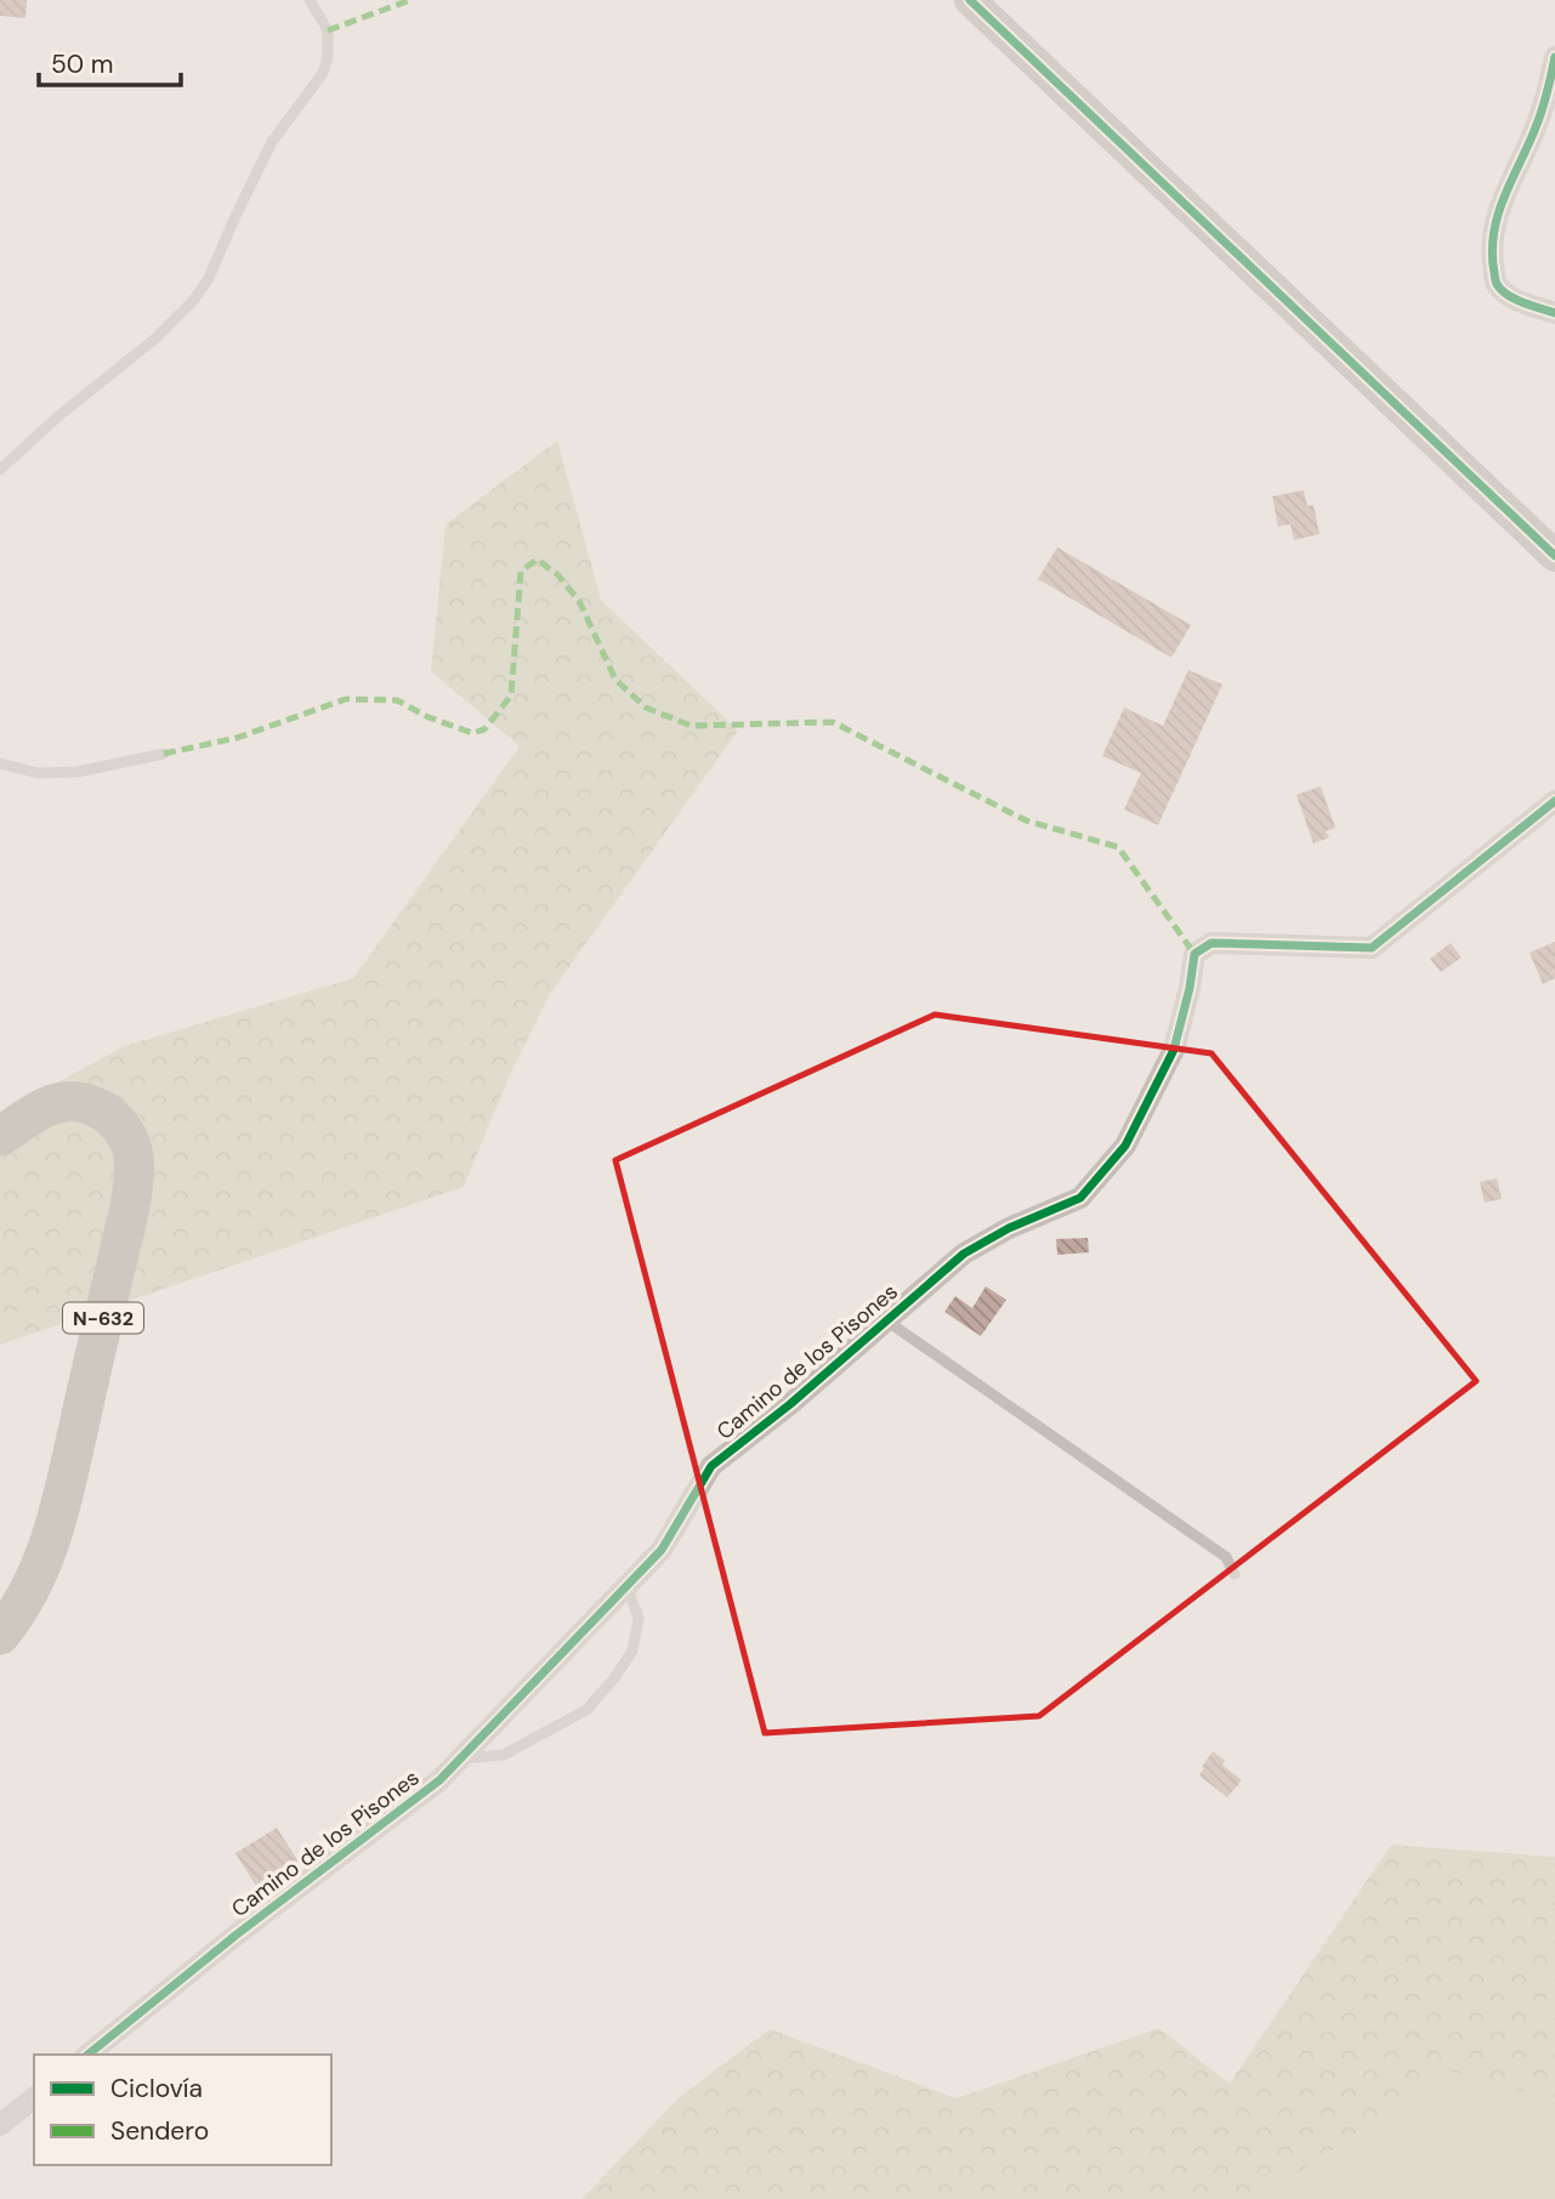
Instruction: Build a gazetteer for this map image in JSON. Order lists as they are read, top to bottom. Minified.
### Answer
{"streets":{"highway":["N-632"],"street":["Camino de los Pisones"]},"legend":["Ciclovía","Sendero"],"scale_bar":"50 m"}
